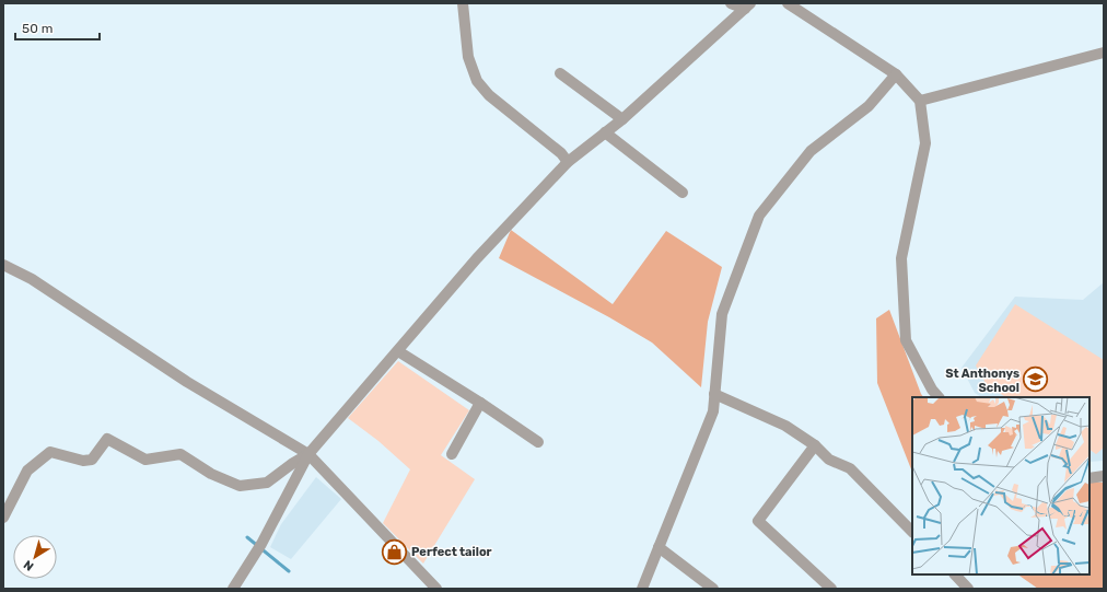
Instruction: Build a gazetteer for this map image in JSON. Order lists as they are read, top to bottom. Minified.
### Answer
{"places":{"school or university":["St Anthonys School"],"shop":["Perfect tailor"]},"scale_bar":"50 m","north":"bottom left"}
